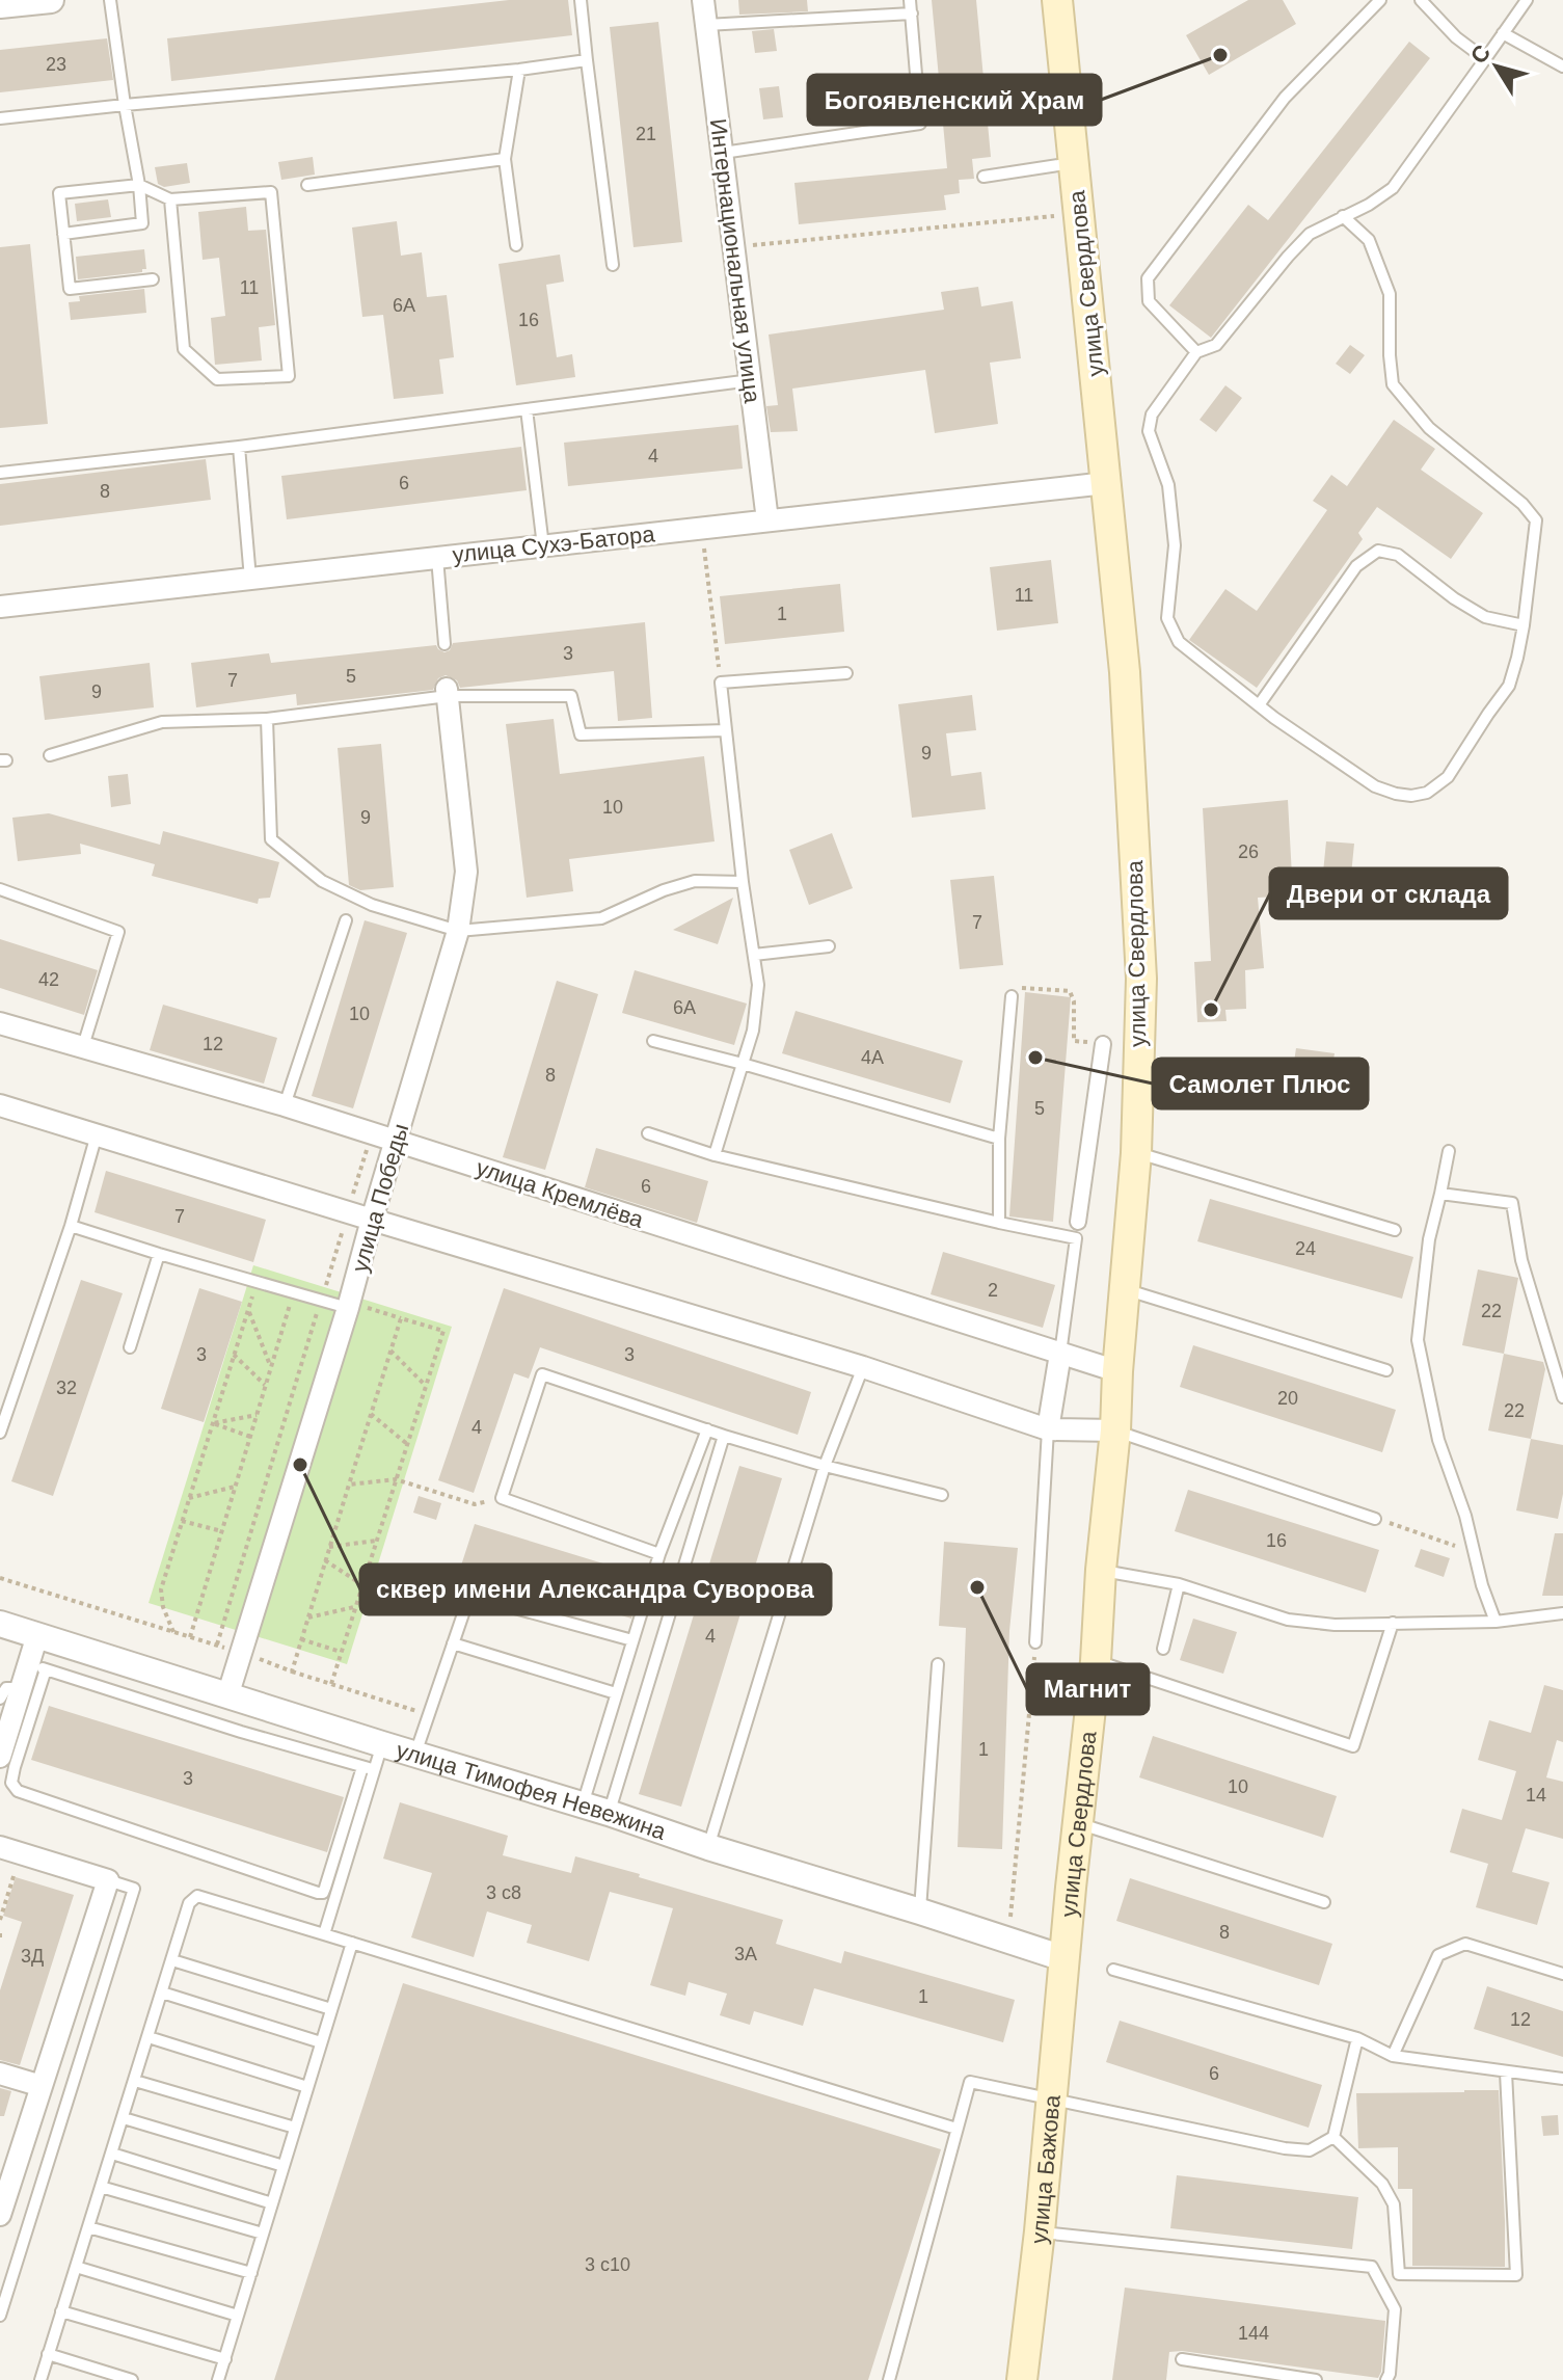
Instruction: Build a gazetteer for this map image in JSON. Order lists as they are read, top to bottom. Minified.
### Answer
{"streets":{"main road":["улица Свердлова","улица Бажова"],"street":["Интернациональная улица","улица Сухэ-Батора","улица Кремлёва","улица Победы","улица Тимофея Невежина"]},"crossings":[["Интернациональная улица","улица Сухэ-Батора"],["улица Свердлова","улица Сухэ-Батора"],["улица Свердлова","улица Кремлёва"],["улица Свердлова","улица Тимофея Невежина"],["улица Свердлова","улица Бажова"],["улица Кремлёва","улица Победы"],["улица Победы","улица Тимофея Невежина"],["улица Тимофея Невежина","улица Бажова"]],"places":["Богоявленский Храм","Двери от склада","Самолет Плюс","сквер имени Александра Суворова","Магнит"],"house_numbers":["23","21","11","6А","16","4","6","8","11","1","3","5","7","9","9","10","9","26","7","42","6А","10","12","4А","8","5","6","7","24","2","22","3","3","32","20","22","4","16","4","1","3","10","14","3 с8","8","3А","3Д","1","12","6","3 с10","144"],"north":"top left"}
